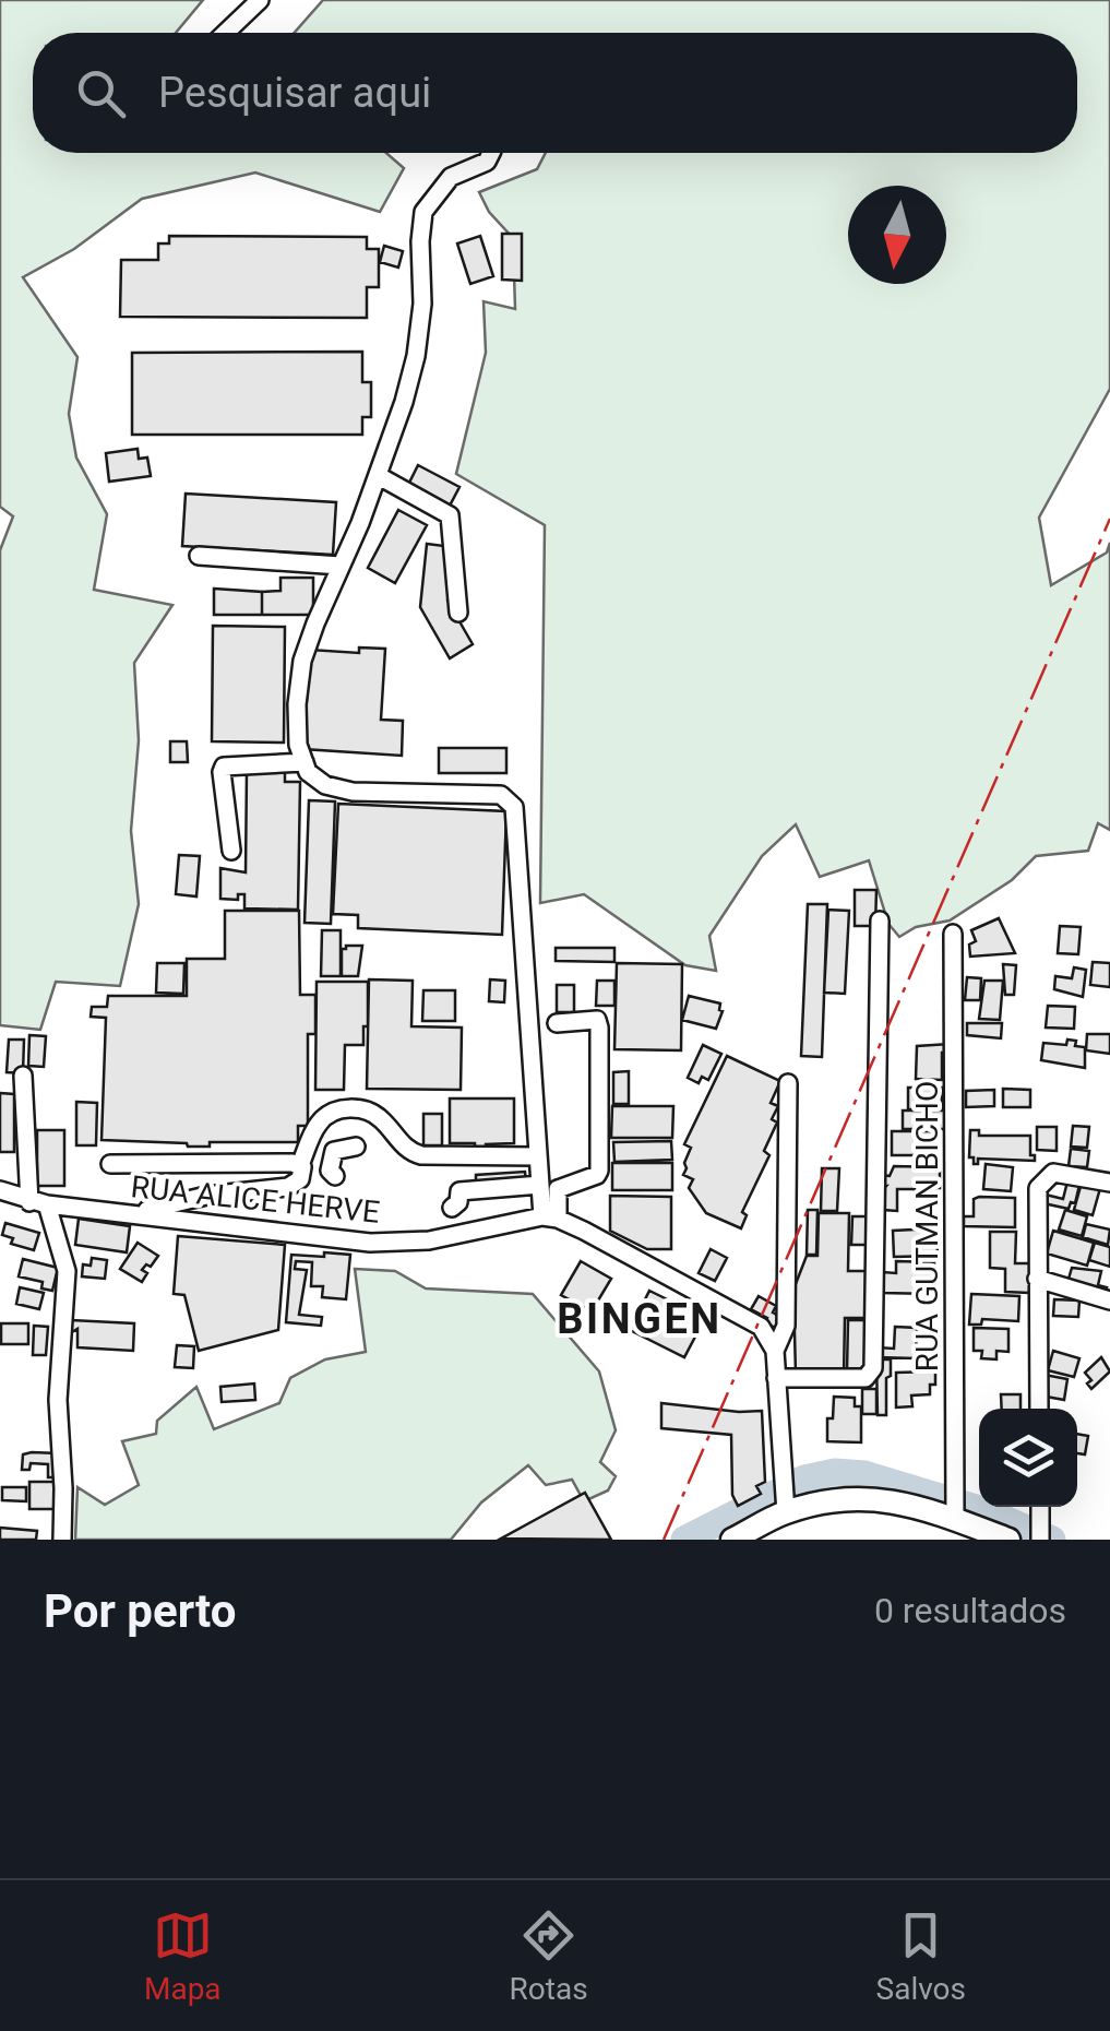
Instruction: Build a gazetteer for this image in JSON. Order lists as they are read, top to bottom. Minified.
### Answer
{"streets":{"street":["RUA ALICE HERVE","RUA GUTMAN BICHO"]},"districts":["BINGEN"],"north":"bottom","page":{"search":"Pesquisar aqui","heading":["Por perto","0 resultados"],"nav":["Mapa","Rotas","Salvos"]}}
